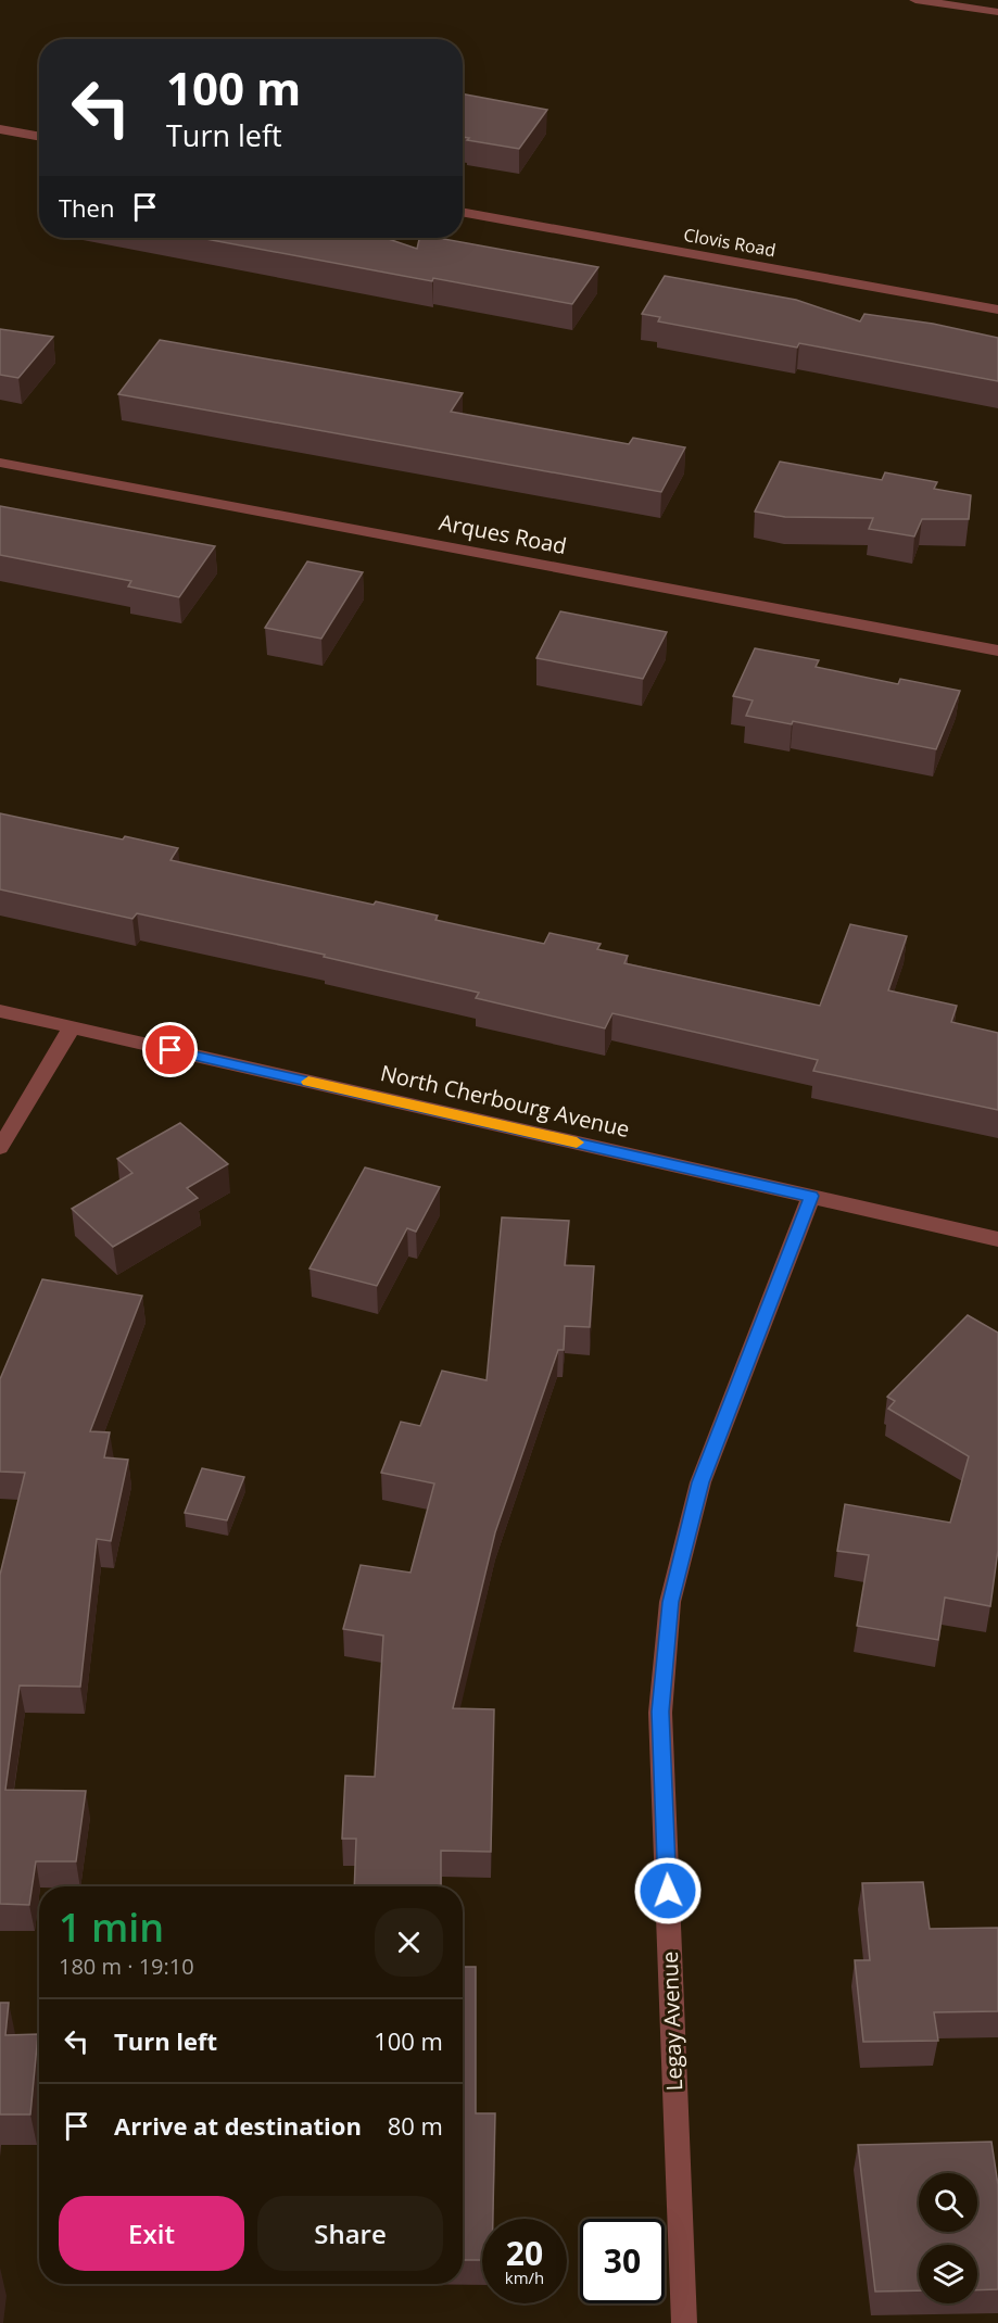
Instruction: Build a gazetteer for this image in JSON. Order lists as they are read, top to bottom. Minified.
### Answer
{"streets":{"street":["Clovis Road","Arques Road","North Cherbourg Avenue","Legay Avenue"]},"crossings":[["North Cherbourg Avenue","Legay Avenue"]],"page":{"turn":["100 m","Turn left"],"then":"Then","heading":["1 min","180 m · 19:10"],"list":[{"name":"Turn left","value":"100 m"},{"name":"Arrive at destination","value":"80 m"}],"buttons":["Exit","Share"],"speed":"20 km/h","limit":"30"}}
